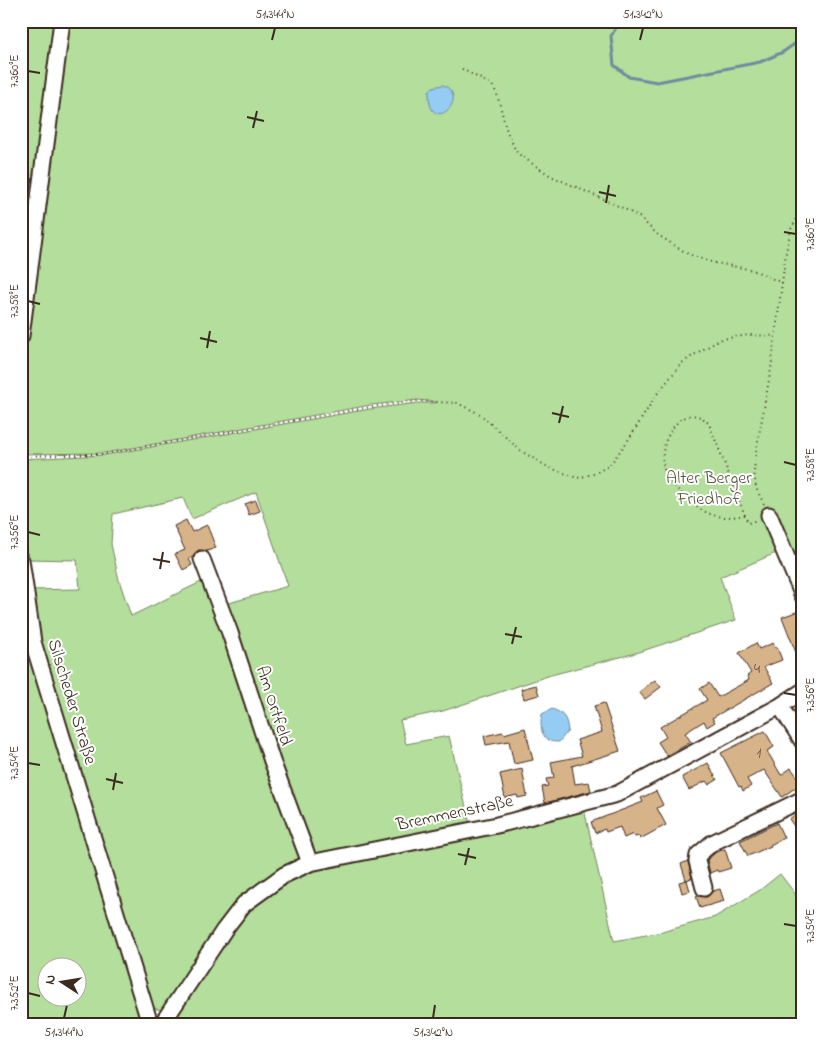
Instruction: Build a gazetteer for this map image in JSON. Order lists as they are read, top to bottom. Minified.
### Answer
{"streets":{"street":["Silscheder Straße","Am Ortfeld","Bremmenstraße"]},"crossings":[["Am Ortfeld","Bremmenstraße"]],"parks":["Alter Berger Friedhof"],"house_numbers":["4","1"],"north":"left","coordinates":["51.344°N","51.342°N","7.360°E","7.358°E","7.356°E","7.354°E","7.352°E"]}
